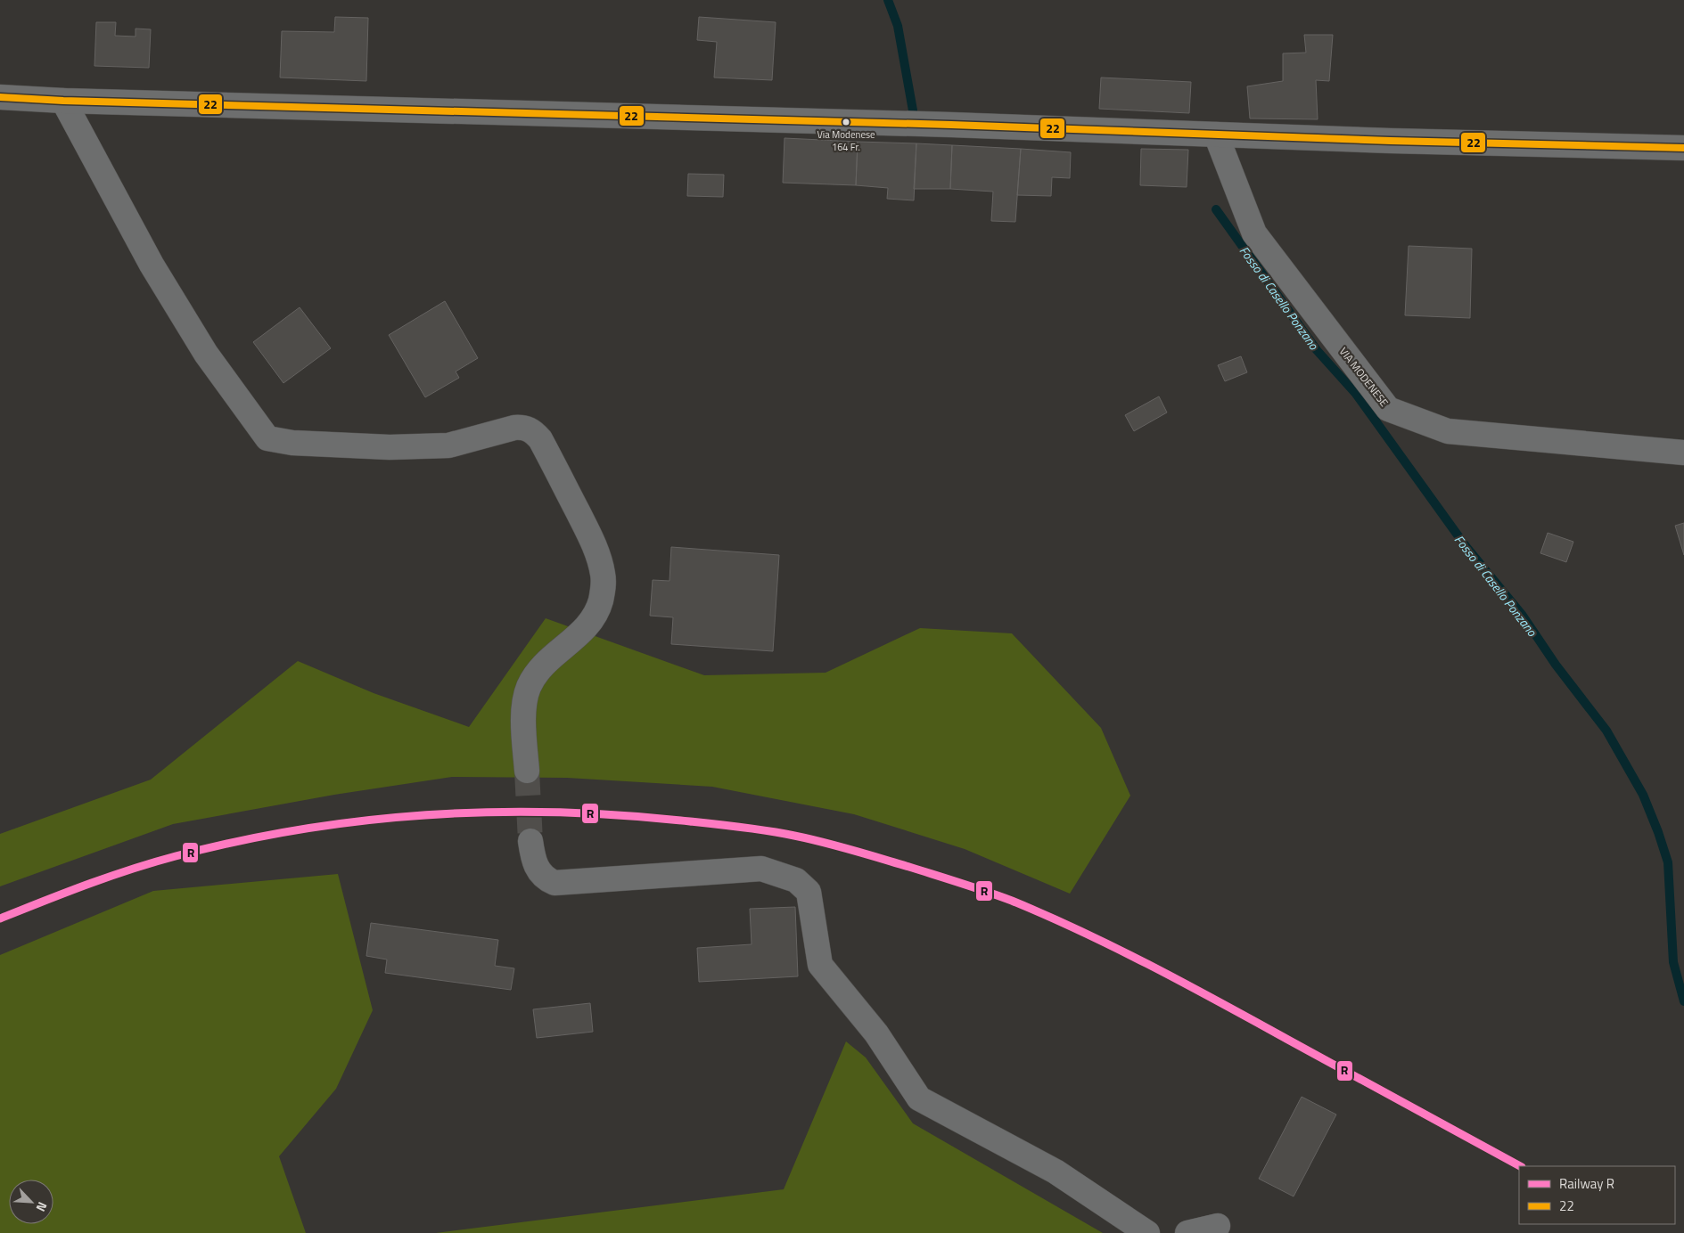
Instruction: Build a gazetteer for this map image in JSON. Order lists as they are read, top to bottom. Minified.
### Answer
{"streets":{"street":["VIA MODENESE"]},"water":["Fosso di Casello Ponzano"],"places":["Via Modenese 164 Fr."],"lines":["transit line 22","rail line R"],"legend":["Railway R","22"],"north":"bottom right"}
